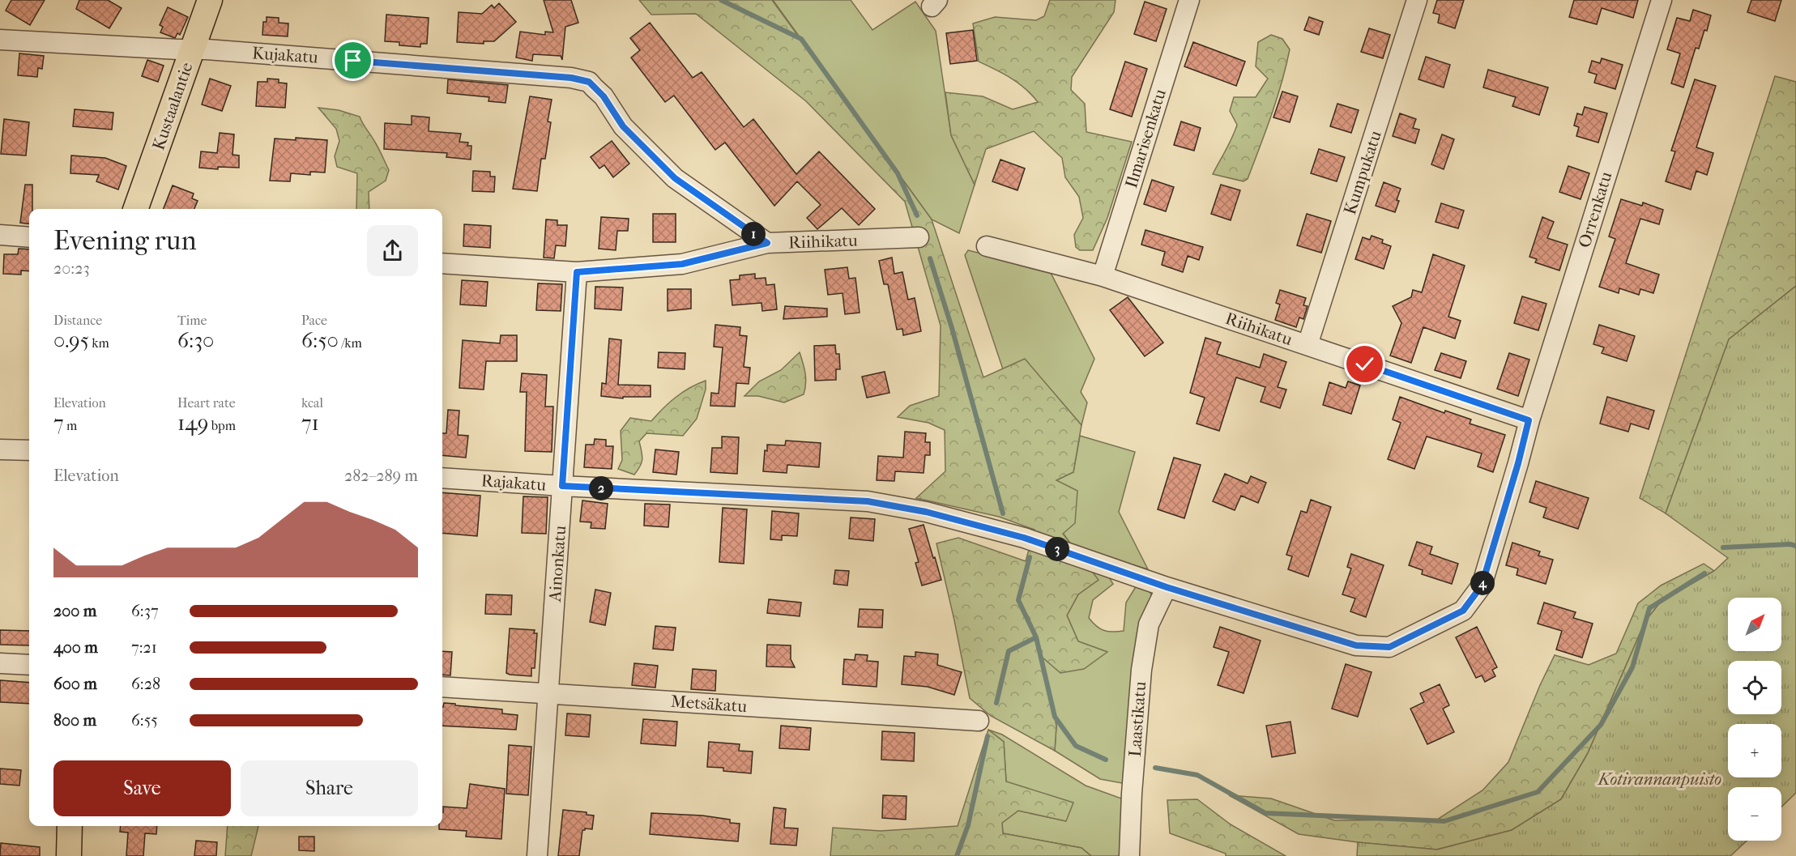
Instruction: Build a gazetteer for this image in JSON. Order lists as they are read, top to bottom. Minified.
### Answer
{"streets":{"main road":["Kustaalantie"],"street":["Kujakatu","Ilmarisenkatu","Kumpukatu","Orrenkatu","Riihikatu","Rajakatu","Ainonkatu","Metsäkatu","Laastikatu"]},"crossings":[["Kujakatu","Kustaalantie"],["Kujakatu","Riihikatu"],["Ilmarisenkatu","Riihikatu"],["Kumpukatu","Riihikatu"],["Orrenkatu","Riihikatu"],["Orrenkatu","Rajakatu"],["Riihikatu","Rajakatu"],["Riihikatu","Ainonkatu"],["Rajakatu","Ainonkatu"],["Rajakatu","Laastikatu"],["Ainonkatu","Metsäkatu"]],"parks":["Kotirannanpuisto"],"north":"top right","page":{"heading":["Evening run","20:23"],"pins":["1","2","3","4"],"stats":[["Distance","0.95 km"],["Time","6:30"],["Pace","6:50 /km"],["Elevation","7 m"],["Heart rate","149 bpm"],["kcal","71"]],"chart":["Elevation","282–289 m"],"list":[{"name":"200 m","note":"6:37"},{"name":"400 m","note":"7:21"},{"name":"600 m","note":"6:28"},{"name":"800 m","note":"6:55"}],"map_buttons":["+","−"],"buttons":["Save","Share"]}}
